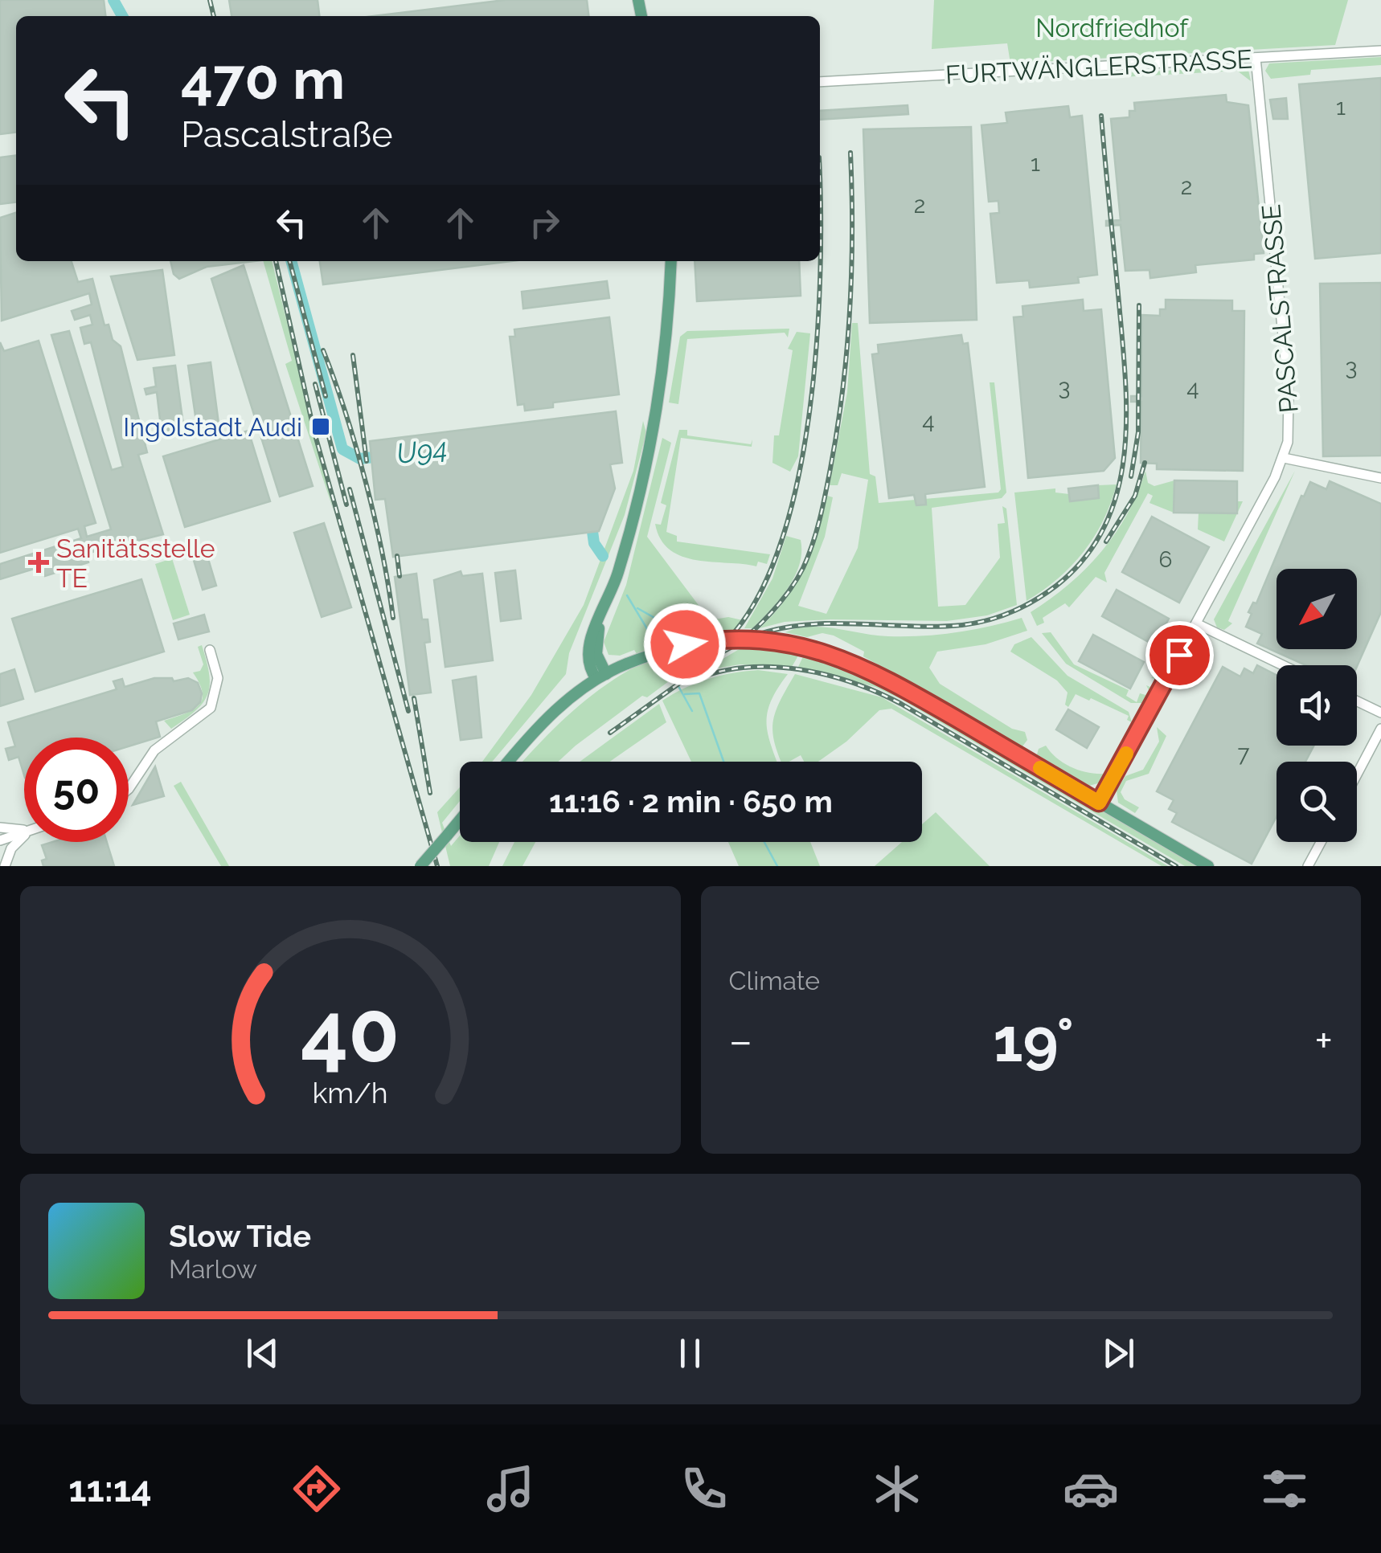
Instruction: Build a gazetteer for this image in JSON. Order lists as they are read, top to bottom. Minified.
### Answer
{"streets":{"street":["FURTWÄNGLERSTRASSE","PASCALSTRASSE"]},"crossings":[["FURTWÄNGLERSTRASSE","PASCALSTRASSE"]],"water":["U94"],"parks":["Nordfriedhof"],"places":{"transit":["Ingolstadt Audi"],"health":["Sanitätsstelle TE"]},"house_numbers":["1","1","2","2","3","3","4","4","6","7"],"north":"bottom left","page":{"turn":["470 m","Pascalstraße"],"limit":"50","trip":"11:16 · 2 min · 650 m","tile":"Climate","heat":["−","19°","+"],"song":["Slow Tide","Marlow"],"tabs":"11:14","gauge":["40","km/h"]}}
